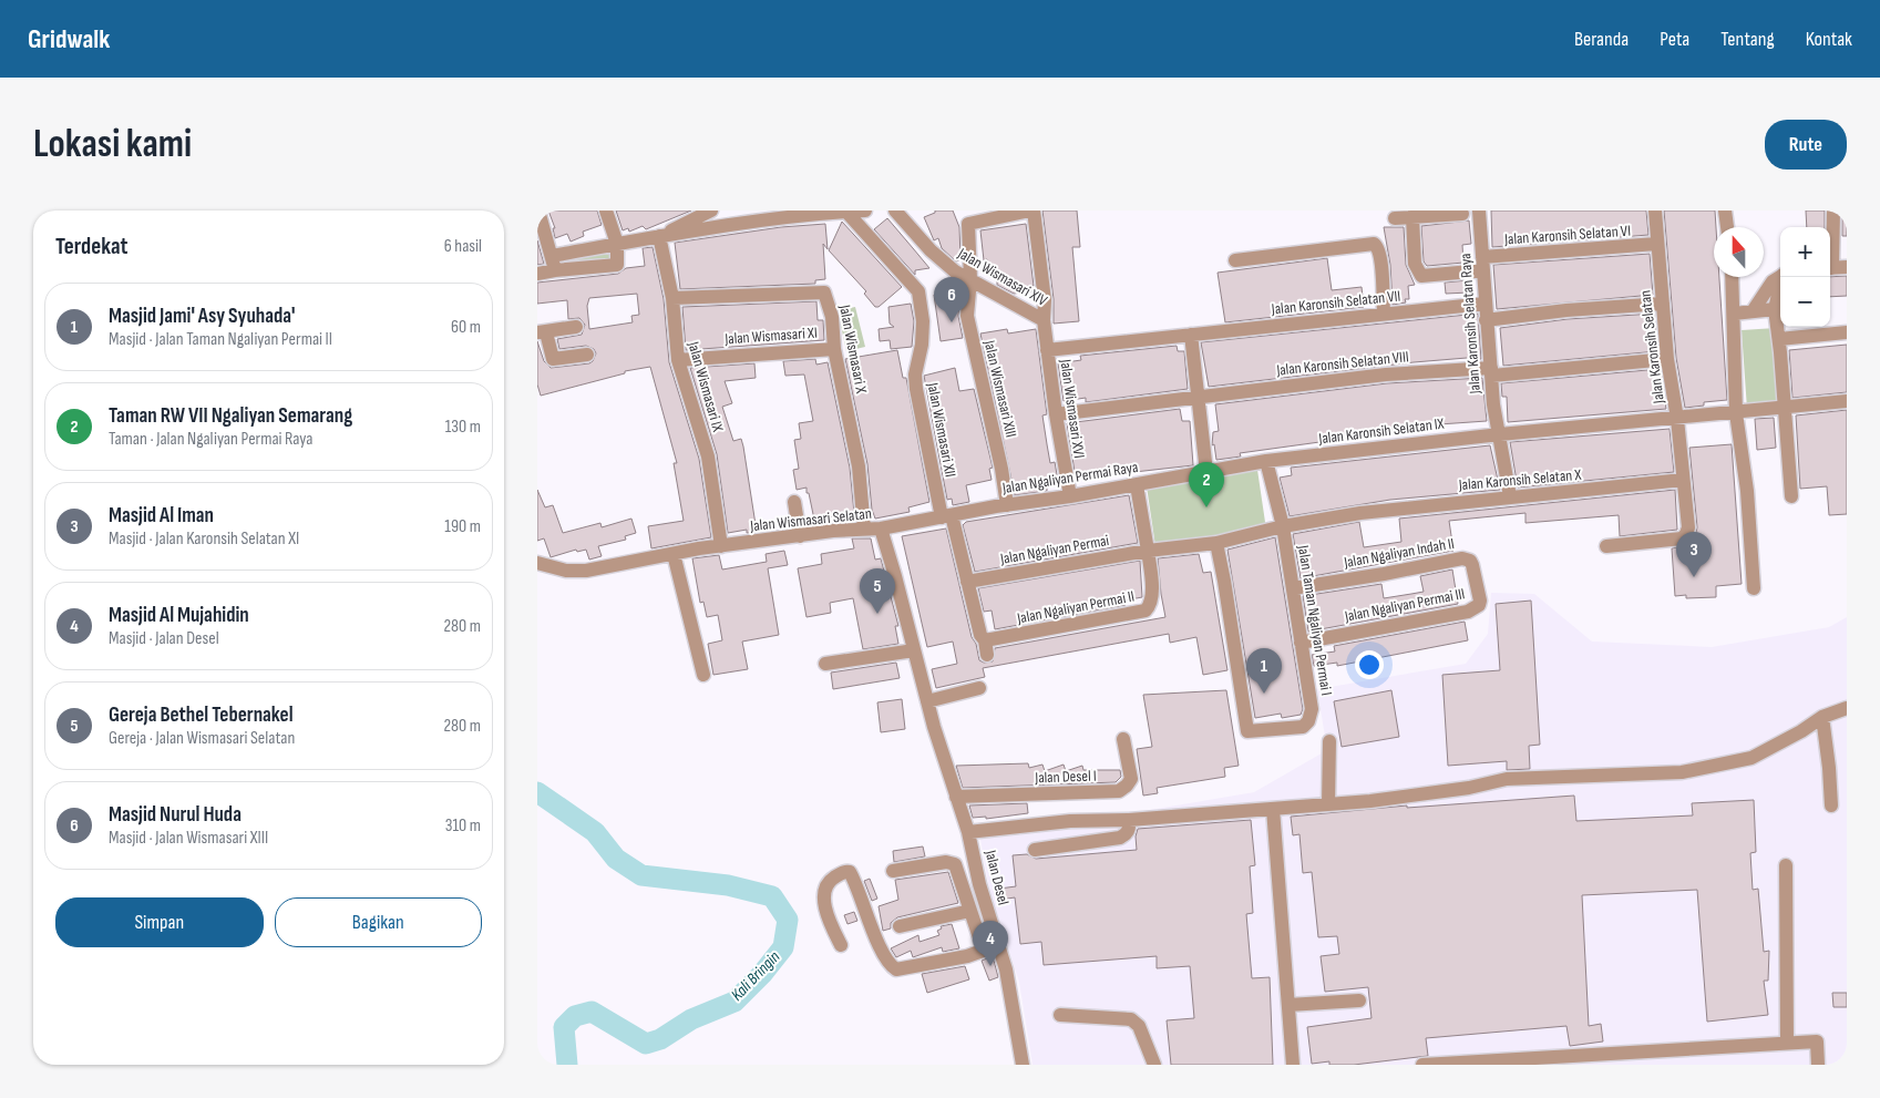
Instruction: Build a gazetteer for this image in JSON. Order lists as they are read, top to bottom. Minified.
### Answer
{"streets":{"street":["Jalan Karonsih Selatan VI","Jalan Wismasari XIV","Jalan Karonsih Selatan VII","Jalan Karonsih Selatan Raya","Jalan Wismasari XI","Jalan Karonsih Selatan","Jalan Wismasari X","Jalan Karonsih Selatan VIII","Jalan Wismasari IX","Jalan Wismasari XIII","Jalan Wismasari XVI","Jalan Wismasari XII","Jalan Karonsih Selatan IX","Jalan Ngaliyan Permai Raya","Jalan Karonsih Selatan X","Jalan Wismasari Selatan","Jalan Ngaliyan Permai","Jalan Ngaliyan Indah II","Jalan Ngaliyan Permai III","Jalan Ngaliyan Permai II","Jalan Taman Ngaliyan Permai I","Jalan Desel I","Jalan Desel"]},"crossings":[["Jalan Karonsih Selatan VI","Jalan Karonsih Selatan Raya"],["Jalan Karonsih Selatan VI","Jalan Karonsih Selatan"],["Jalan Wismasari XIV","Jalan Wismasari XIII"],["Jalan Wismasari XIV","Jalan Wismasari XVI"],["Jalan Karonsih Selatan VII","Jalan Karonsih Selatan Raya"],["Jalan Karonsih Selatan VII","Jalan Wismasari XVI"],["Jalan Karonsih Selatan Raya","Jalan Karonsih Selatan VIII"],["Jalan Karonsih Selatan Raya","Jalan Karonsih Selatan IX"],["Jalan Karonsih Selatan Raya","Jalan Karonsih Selatan X"],["Jalan Wismasari XI","Jalan Wismasari X"],["Jalan Wismasari XI","Jalan Wismasari IX"],["Jalan Karonsih Selatan","Jalan Karonsih Selatan VIII"],["Jalan Karonsih Selatan","Jalan Karonsih Selatan X"],["Jalan Wismasari X","Jalan Wismasari IX"],["Jalan Wismasari X","Jalan Wismasari Selatan"],["Jalan Karonsih Selatan VIII","Jalan Wismasari XVI"],["Jalan Wismasari IX","Jalan Wismasari Selatan"],["Jalan Wismasari XIII","Jalan Wismasari XVI"],["Jalan Wismasari XIII","Jalan Ngaliyan Permai Raya"],["Jalan Wismasari XVI","Jalan Ngaliyan Permai Raya"],["Jalan Wismasari XII","Jalan Ngaliyan Permai Raya"],["Jalan Wismasari XII","Jalan Ngaliyan Permai"],["Jalan Wismasari XII","Jalan Ngaliyan Permai II"],["Jalan Karonsih Selatan IX","Jalan Ngaliyan Permai Raya"],["Jalan Ngaliyan Permai Raya","Jalan Wismasari Selatan"],["Jalan Ngaliyan Permai Raya","Jalan Ngaliyan Permai II"],["Jalan Karonsih Selatan X","Jalan Taman Ngaliyan Permai I"],["Jalan Wismasari Selatan","Jalan Desel I"],["Jalan Wismasari Selatan","Jalan Desel"],["Jalan Ngaliyan Permai","Jalan Ngaliyan Permai II"],["Jalan Ngaliyan Indah II","Jalan Ngaliyan Permai III"],["Jalan Ngaliyan Indah II","Jalan Taman Ngaliyan Permai I"],["Jalan Ngaliyan Permai III","Jalan Taman Ngaliyan Permai I"],["Jalan Desel I","Jalan Desel"]],"water":["Kali Bringin"],"north":"top","page":{"header":"Gridwalk","nav":["Beranda","Peta","Tentang","Kontak"],"buttons":["Rute",["Simpan","Bagikan"]],"title":"Lokasi kami","heading":["Terdekat","6 hasil"],"map_buttons":["+","−"],"pins":["6","2","3","5","1","4"],"list":[{"mark":"1","name":"Masjid Jami' Asy Syuhada'","note":"Masjid · Jalan Taman Ngaliyan Permai II","value":"60 m"},{"mark":"2","name":"Taman RW VII Ngaliyan Semarang","note":"Taman · Jalan Ngaliyan Permai Raya","value":"130 m"},{"mark":"3","name":"Masjid Al Iman","note":"Masjid · Jalan Karonsih Selatan XI","value":"190 m"},{"mark":"4","name":"Masjid Al Mujahidin","note":"Masjid · Jalan Desel","value":"280 m"},{"mark":"5","name":"Gereja Bethel Tebernakel","note":"Gereja · Jalan Wismasari Selatan","value":"280 m"},{"mark":"6","name":"Masjid Nurul Huda","note":"Masjid · Jalan Wismasari XIII","value":"310 m"}]}}
